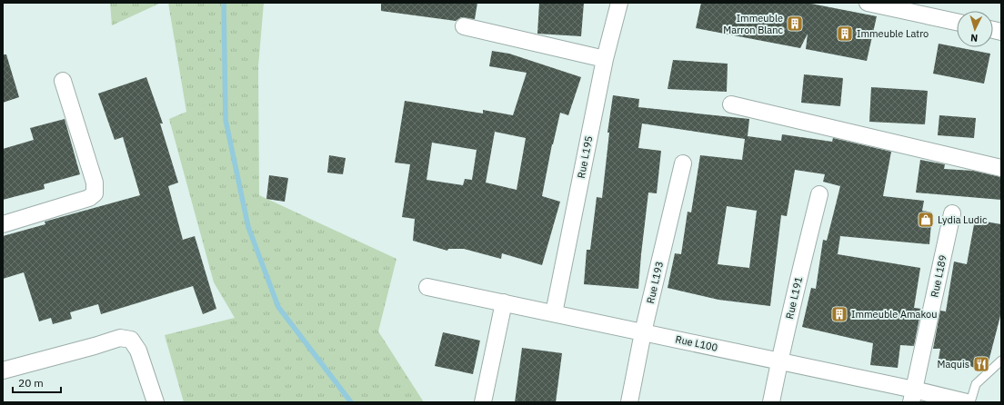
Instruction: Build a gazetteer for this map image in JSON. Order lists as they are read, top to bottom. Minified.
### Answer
{"streets":{"street":["Rue L195","Rue L189","Rue L193","Rue L191","Rue L100"]},"crossings":[["Rue L195","Rue L100"],["Rue L189","Rue L100"],["Rue L193","Rue L100"],["Rue L191","Rue L100"]],"places":{"building":["Immeuble Marron Blanc","Immeuble Latro","Immeuble Amakou"],"shop":["Lydia Ludic"],"restaurant":["Maquis"]},"scale_bar":"20 m","north":"bottom"}
